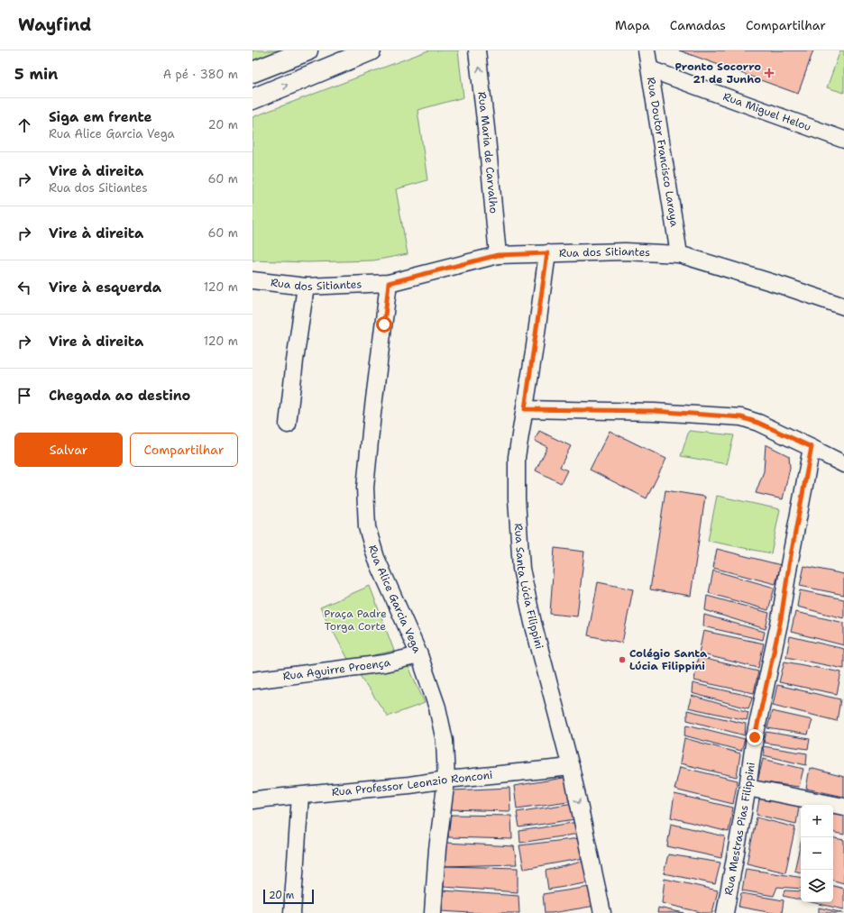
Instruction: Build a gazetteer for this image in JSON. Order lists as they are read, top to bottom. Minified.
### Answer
{"streets":{"street":["Rua Miguel Helou","Rua Maria de Carvalho","Rua Doutor Francisco Laraya","Rua dos Sitiantes","Rua Santa Lúcia Filippini","Rua Alice Garcia Vega","Rua Aguirre Proença","Rua Professor Leonzio Ronconi","Rua Mestras Pias Filippini"]},"crossings":[["Rua Miguel Helou","Rua Doutor Francisco Laraya"],["Rua Maria de Carvalho","Rua dos Sitiantes"],["Rua Doutor Francisco Laraya","Rua dos Sitiantes"],["Rua dos Sitiantes","Rua Santa Lúcia Filippini"],["Rua dos Sitiantes","Rua Alice Garcia Vega"],["Rua Santa Lúcia Filippini","Rua Professor Leonzio Ronconi"],["Rua Alice Garcia Vega","Rua Aguirre Proença"],["Rua Alice Garcia Vega","Rua Professor Leonzio Ronconi"]],"one_way":["Rua Maria de Carvalho"],"parks":["Praça Padre Torga Corte"],"places":{"health":["Pronto Socorro 21 de Junho"],"other":["Colégio Santa Lúcia Filippini"]},"scale_bar":"20 m","page":{"header":"Wayfind","nav":["Mapa","Camadas","Compartilhar"],"heading":["5 min","A pé · 380 m"],"list":[["Siga em frente","Rua Alice Garcia Vega","20 m"],["Vire à direita","Rua dos Sitiantes","60 m"],["Vire à direita","60 m"],["Vire à esquerda","120 m"],["Vire à direita","120 m"],"Chegada ao destino"],"buttons":["Salvar","Compartilhar"],"map_buttons":["+","−"],"scale":"20 m"}}
